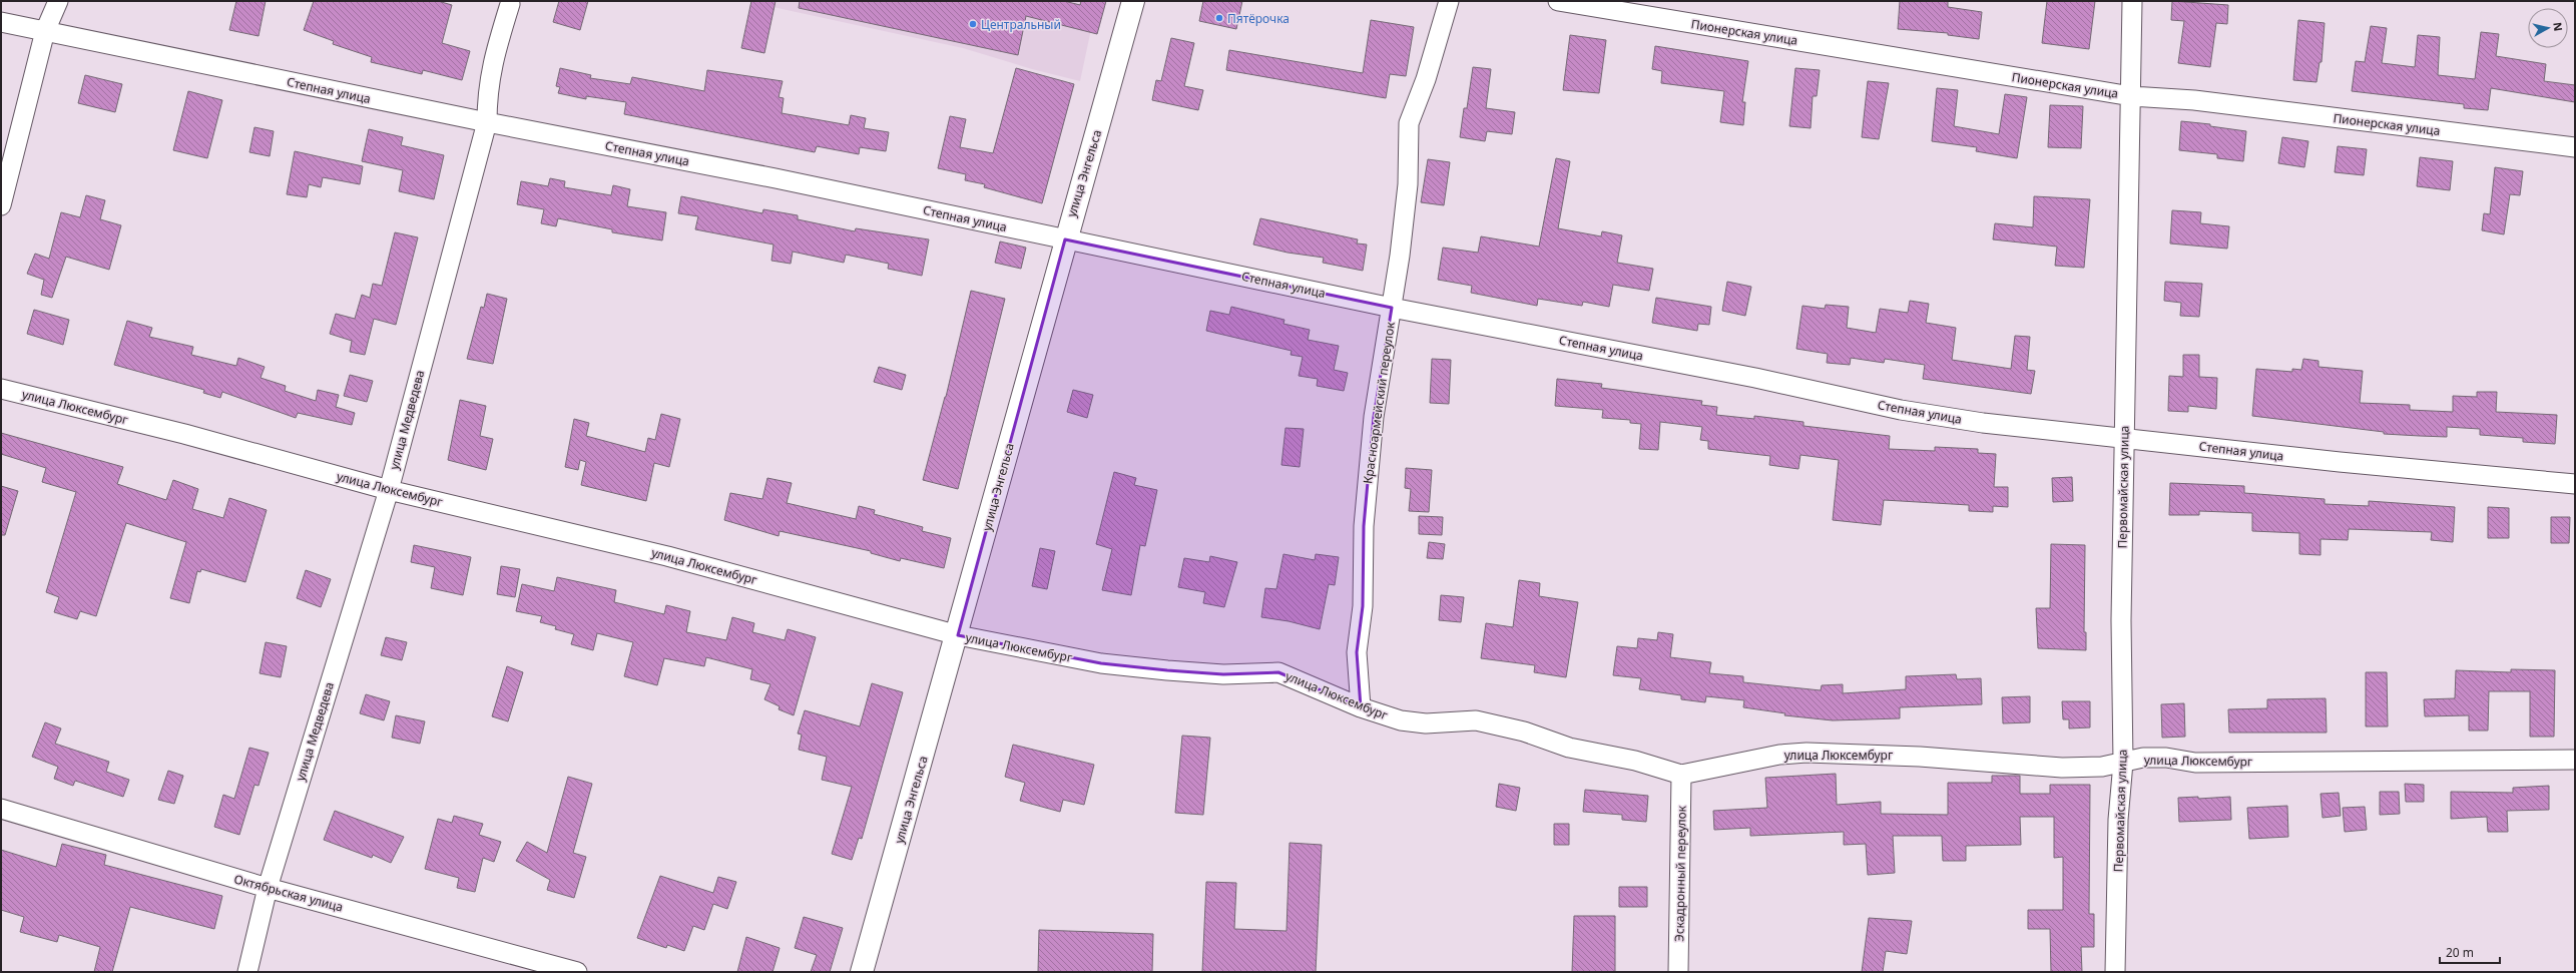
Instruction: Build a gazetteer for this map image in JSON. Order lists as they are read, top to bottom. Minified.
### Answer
{"streets":{"street":["Пионерская улица","Степная улица","улица Энгельса","Красноармейский переулок","улица Люксембург","улица Медведева","Первомайская улица","Эскадронный переулок","Октябрьская улица"]},"crossings":[["Пионерская улица","Первомайская улица"],["Степная улица","улица Энгельса"],["Степная улица","Красноармейский переулок"],["Степная улица","улица Медведева"],["Степная улица","Первомайская улица"],["улица Энгельса","улица Люксембург"],["Красноармейский переулок","улица Люксембург"],["улица Люксембург","улица Медведева"],["улица Люксембург","Первомайская улица"],["улица Люксембург","Эскадронный переулок"],["улица Медведева","Октябрьская улица"]],"places":["Пятёрочка","Центральный"],"scale_bar":"20 m","north":"right"}
